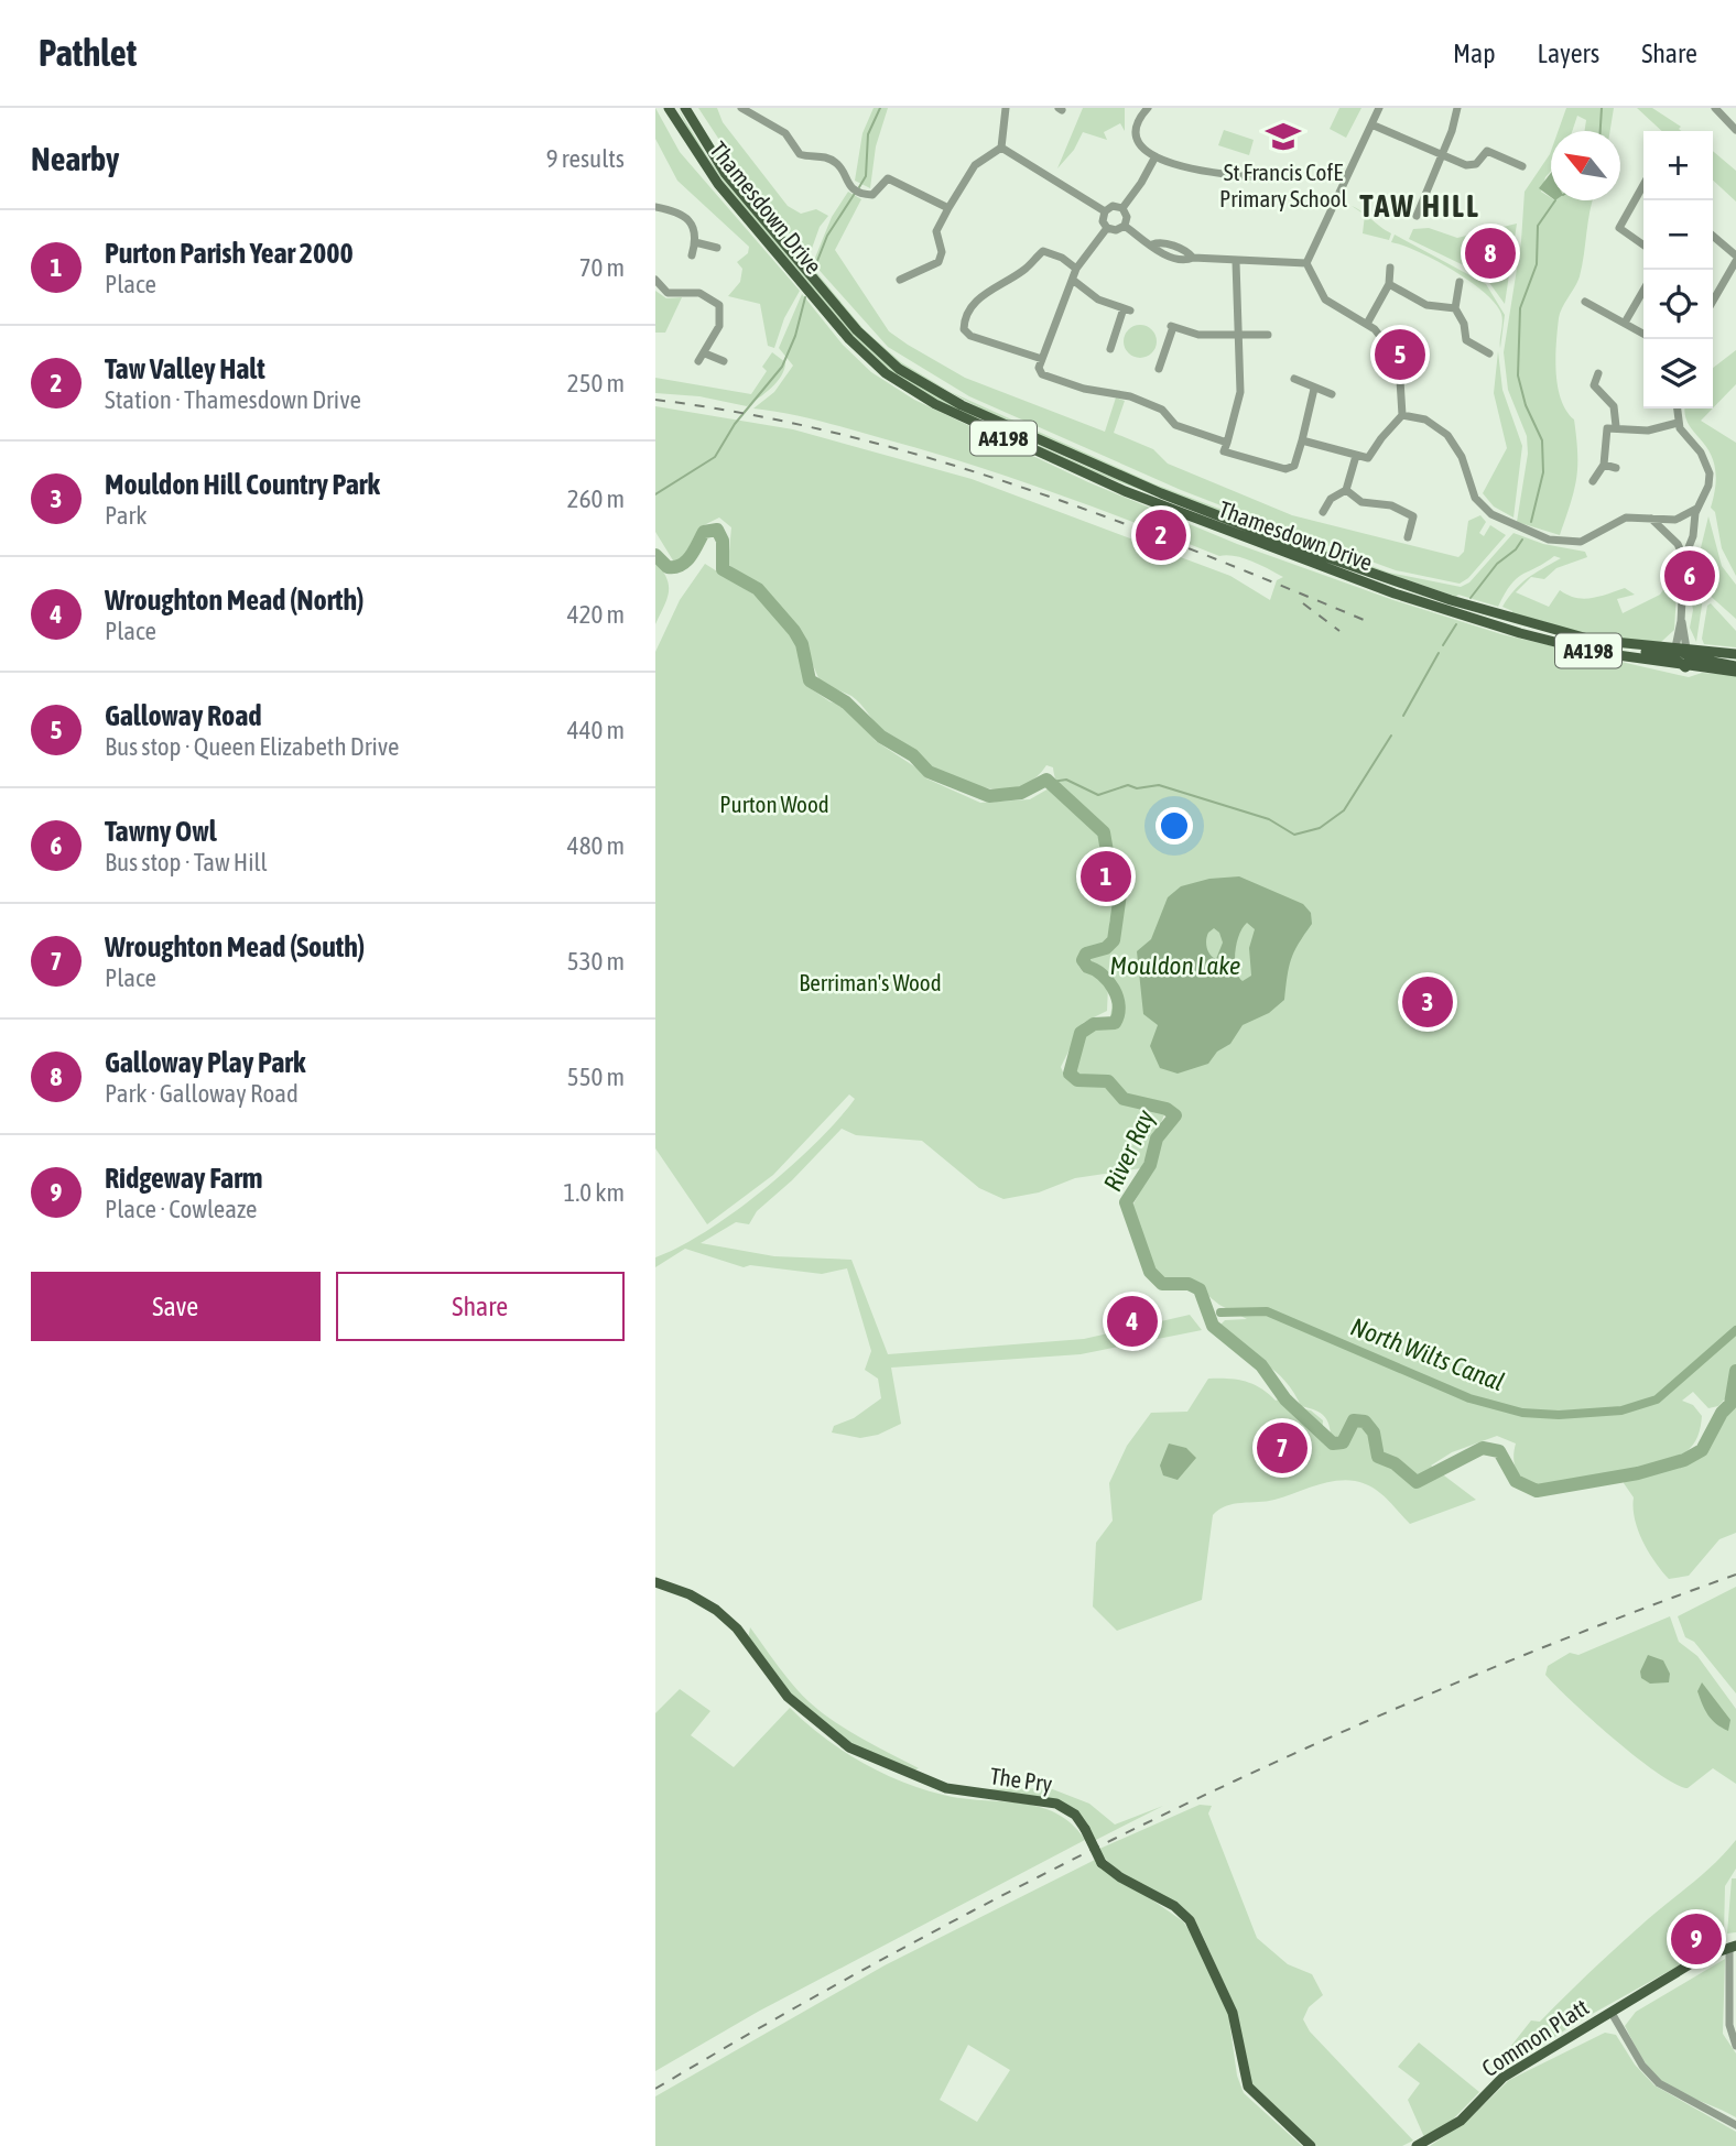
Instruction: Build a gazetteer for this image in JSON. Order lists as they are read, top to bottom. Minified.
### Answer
{"streets":{"main road":["Thamesdown Drive","A4198","The Pry","Common Platt"]},"districts":["TAW HILL"],"water":["Mouldon Lake","River Ray","North Wilts Canal"],"parks":["Purton Wood","Berriman's Wood"],"places":{"school or university":["St Francis CofE Primary School"]},"north":"top left","page":{"header":"Pathlet","nav":["Map","Layers","Share"],"heading":["Nearby","9 results"],"map_buttons":["+","−"],"list":[{"mark":"1","name":"Purton Parish Year 2000","note":"Place","value":"70 m"},{"mark":"2","name":"Taw Valley Halt","note":"Station · Thamesdown Drive","value":"250 m"},{"mark":"3","name":"Mouldon Hill Country Park","note":"Park","value":"260 m"},{"mark":"4","name":"Wroughton Mead (North)","note":"Place","value":"420 m"},{"mark":"5","name":"Galloway Road","note":"Bus stop · Queen Elizabeth Drive","value":"440 m"},{"mark":"6","name":"Tawny Owl","note":"Bus stop · Taw Hill","value":"480 m"},{"mark":"7","name":"Wroughton Mead (South)","note":"Place","value":"530 m"},{"mark":"8","name":"Galloway Play Park","note":"Park · Galloway Road","value":"550 m"},{"mark":"9","name":"Ridgeway Farm","note":"Place · Cowleaze","value":"1.0 km"}],"pins":["8","5","2","6","1","3","4","7","9"],"buttons":["Save","Share"]}}
